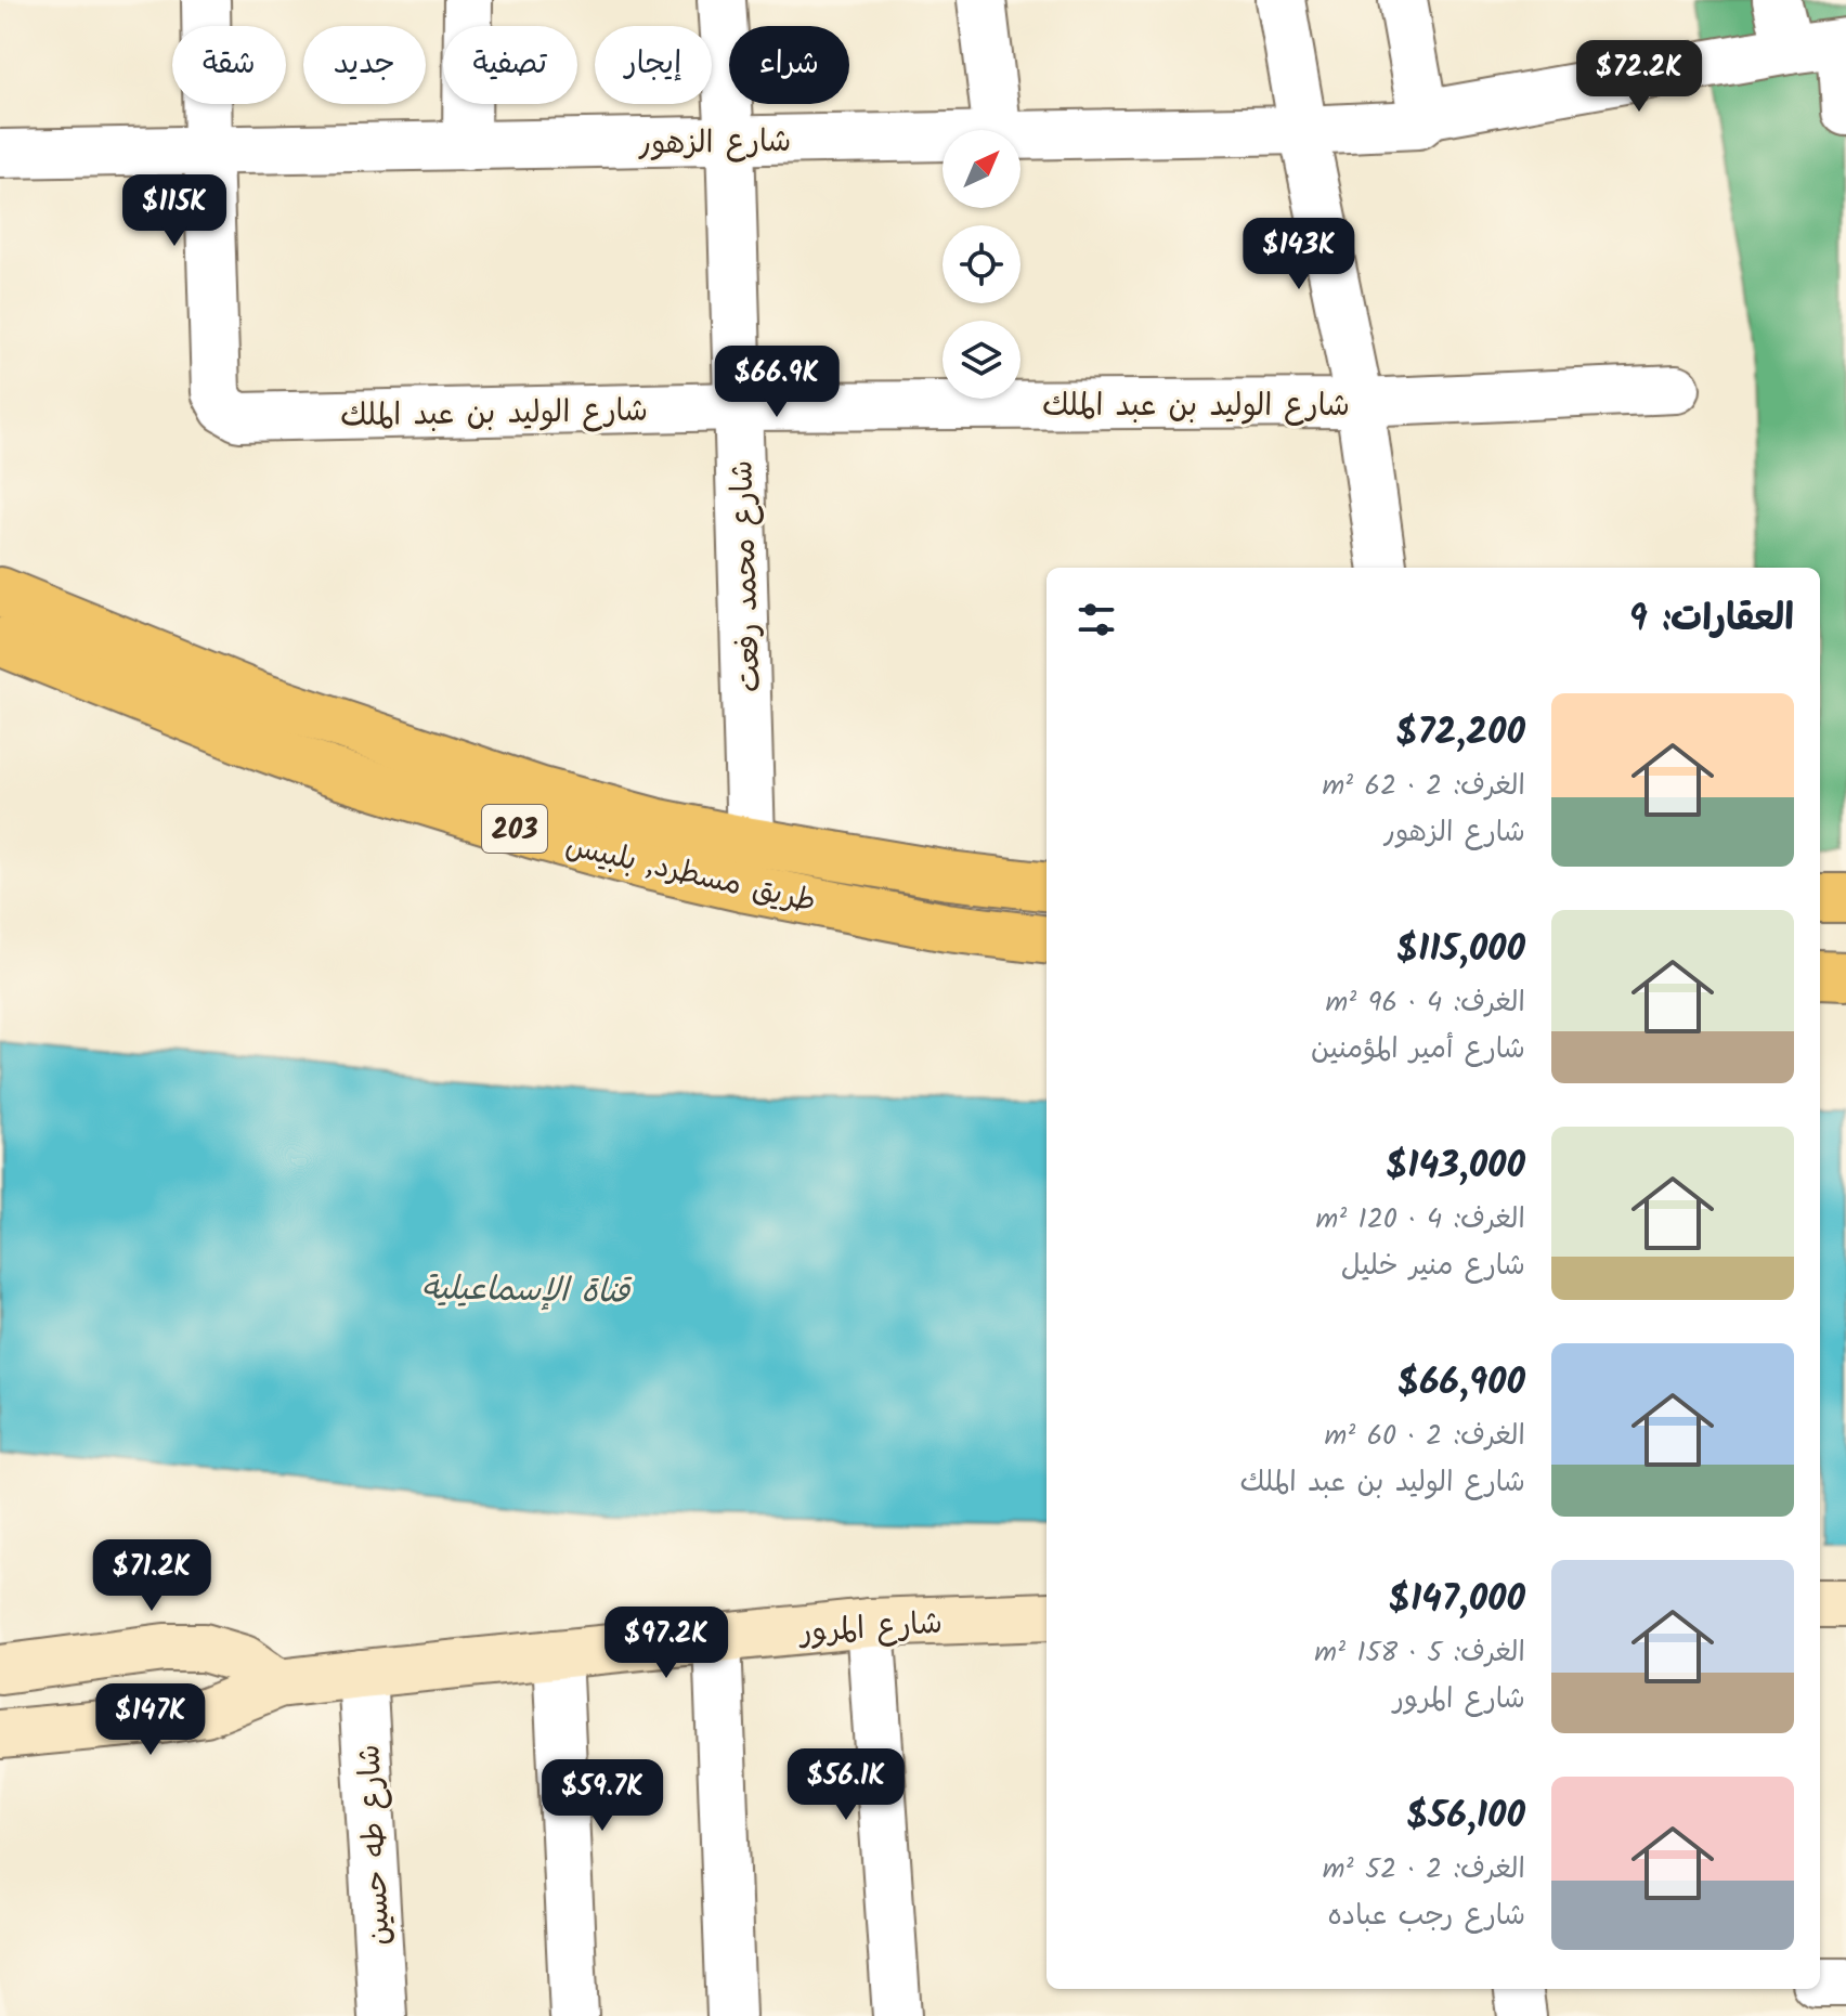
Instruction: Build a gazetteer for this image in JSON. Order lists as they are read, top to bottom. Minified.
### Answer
{"streets":{"main road":["203","طريق مسطرد, بلبيس","شارع المرور"],"street":["شارع الزهور","شارع الوليد بن عبد الملك","شارع محمد رفعت","شارع طه حسين"]},"crossings":[["شارع الزهور","شارع الوليد بن عبد الملك"],["شارع الزهور","شارع محمد رفعت"],["شارع الوليد بن عبد الملك","شارع محمد رفعت"],["شارع محمد رفعت","طريق مسطرد, بلبيس"],["شارع المرور","شارع طه حسين"]],"water":["قناة الإسماعيلية"],"north":"top right","page":{"chip":["شراء","إيجار","تصفية","جديد","شقة"],"price":["$72.2K","$115K","$143K","$66.9K","$71.2K","$97.2K","$147K","$56.1K","$59.7K"],"heading":"العقارات: 9","list":[{"name":"$72,200","note":"الغرف: 2 · 62 m² · شارع الزهور"},{"name":"$115,000","note":"الغرف: 4 · 96 m² · شارع أمير المؤمنين"},{"name":"$143,000","note":"الغرف: 4 · 120 m² · شارع منير خليل"},{"name":"$66,900","note":"الغرف: 2 · 60 m² · شارع الوليد بن عبد الملك"},{"name":"$147,000","note":"الغرف: 5 · 158 m² · شارع المرور"},{"name":"$56,100","note":"الغرف: 2 · 52 m² · شارع رجب عباده"}]}}
